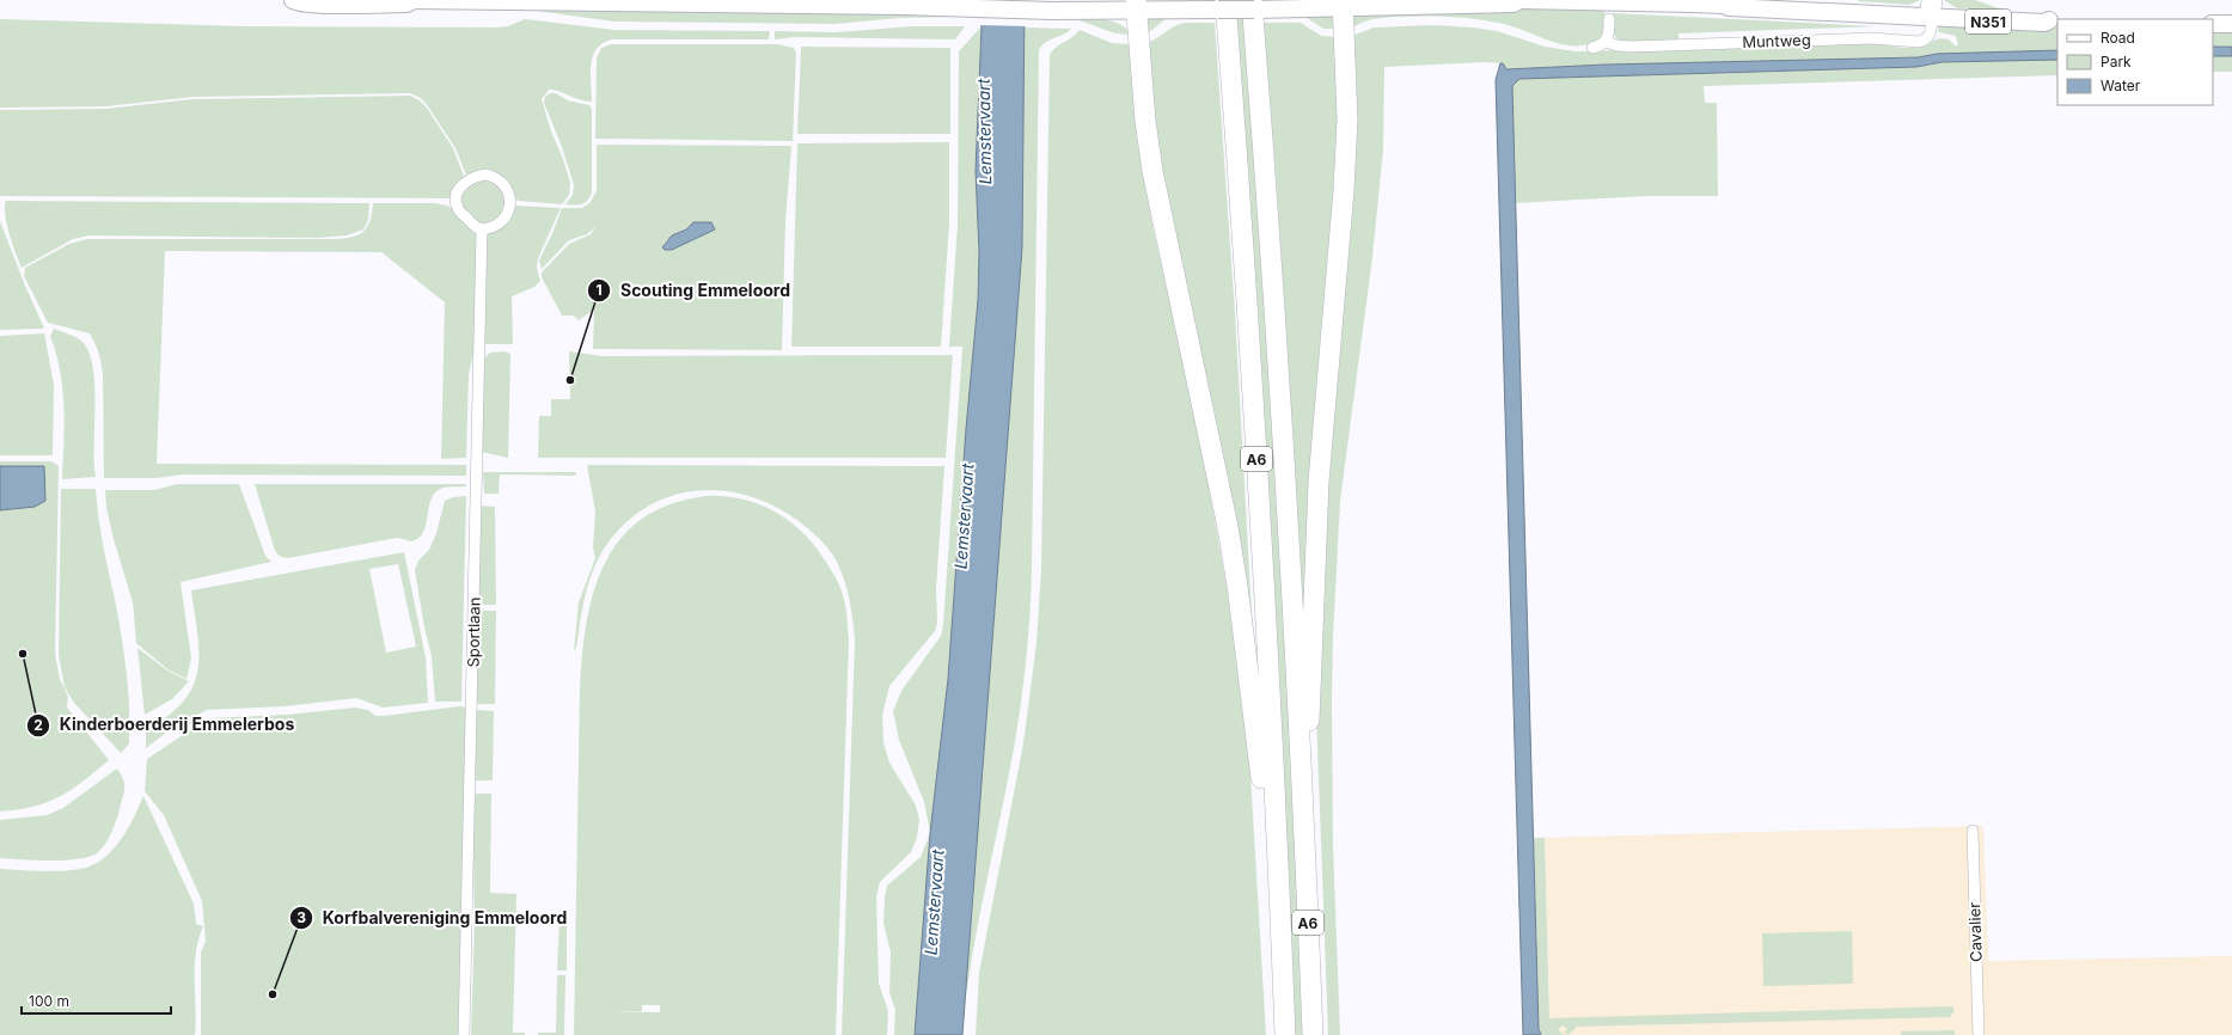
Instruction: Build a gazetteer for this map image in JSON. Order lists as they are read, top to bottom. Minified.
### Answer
{"streets":{"highway":["A6"],"main road":["N351","Muntweg"],"street":["Sportlaan","Cavalier"]},"crossings":[["Muntweg","A6"]],"water":["Lemstervaart"],"places":["Scouting Emmeloord","Kinderboerderij Emmelerbos","Korfbalvereniging Emmeloord"],"legend":["Road","Park","Water"],"scale_bar":"100 m"}
